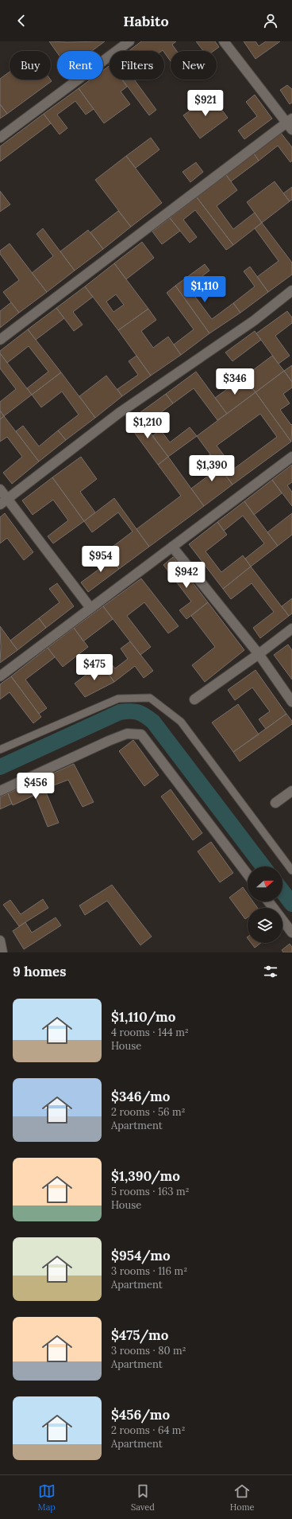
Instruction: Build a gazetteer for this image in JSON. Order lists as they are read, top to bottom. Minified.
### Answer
{"north":"right","page":{"header":"Habito","chip":["Buy","Rent","Filters","New"],"price":["$921","$1,110","$346","$1,210","$1,390","$954","$942","$475","$456"],"heading":"9 homes","list":[{"name":"$1,110/mo","note":"4 rooms · 144 m² · House"},{"name":"$346/mo","note":"2 rooms · 56 m² · Apartment"},{"name":"$1,390/mo","note":"5 rooms · 163 m² · House"},{"name":"$954/mo","note":"3 rooms · 116 m² · Apartment"},{"name":"$475/mo","note":"3 rooms · 80 m² · Apartment"},{"name":"$456/mo","note":"2 rooms · 64 m² · Apartment"}],"tabs":["Map","Saved","Home"]}}
